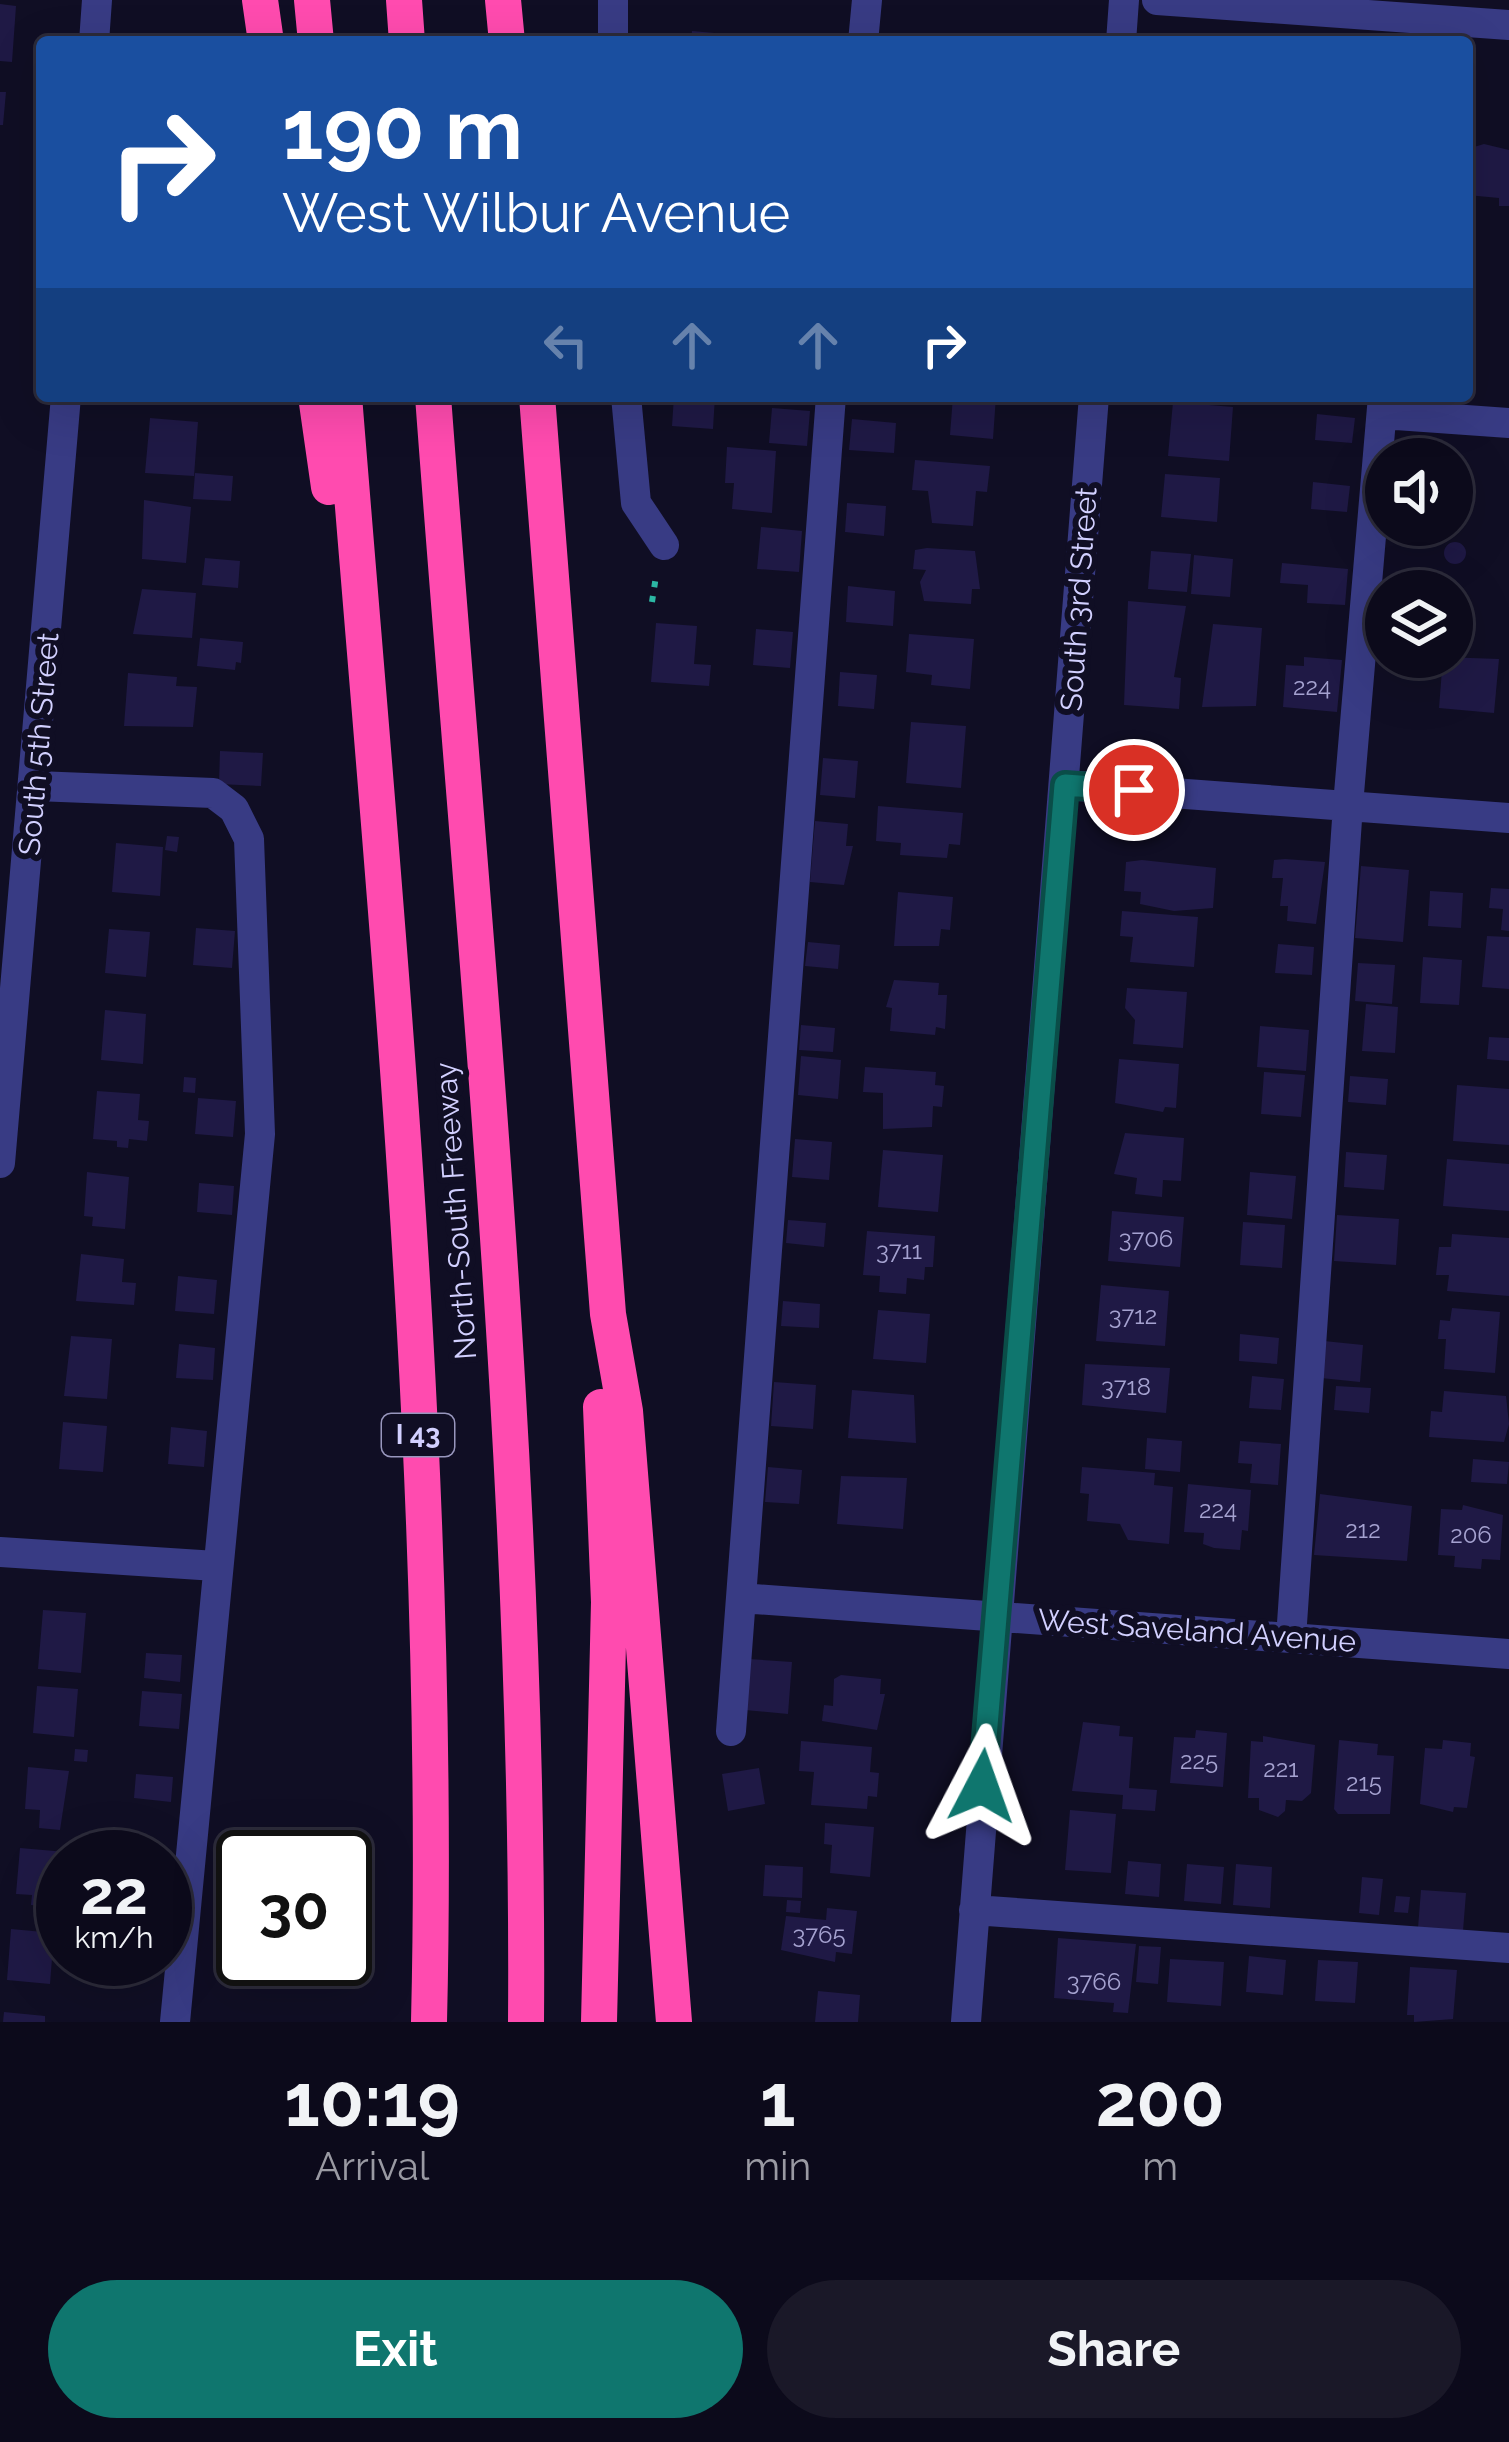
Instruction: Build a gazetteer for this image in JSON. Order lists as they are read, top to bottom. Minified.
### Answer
{"streets":{"highway":["North-South Freeway","I 43"],"street":["South 3rd Street","South 5th Street","West Saveland Avenue"]},"crossings":[["South 3rd Street","West Saveland Avenue"]],"house_numbers":["224","3706","3711","3712","3718","224","212","206","225","221","215","3765","3766"],"page":{"turn":["190 m","West Wilbur Avenue"],"speed":"22 km/h","limit":"30","eta":["10:19","Arrival","1","min","200","m"],"buttons":["Exit","Share"]}}
